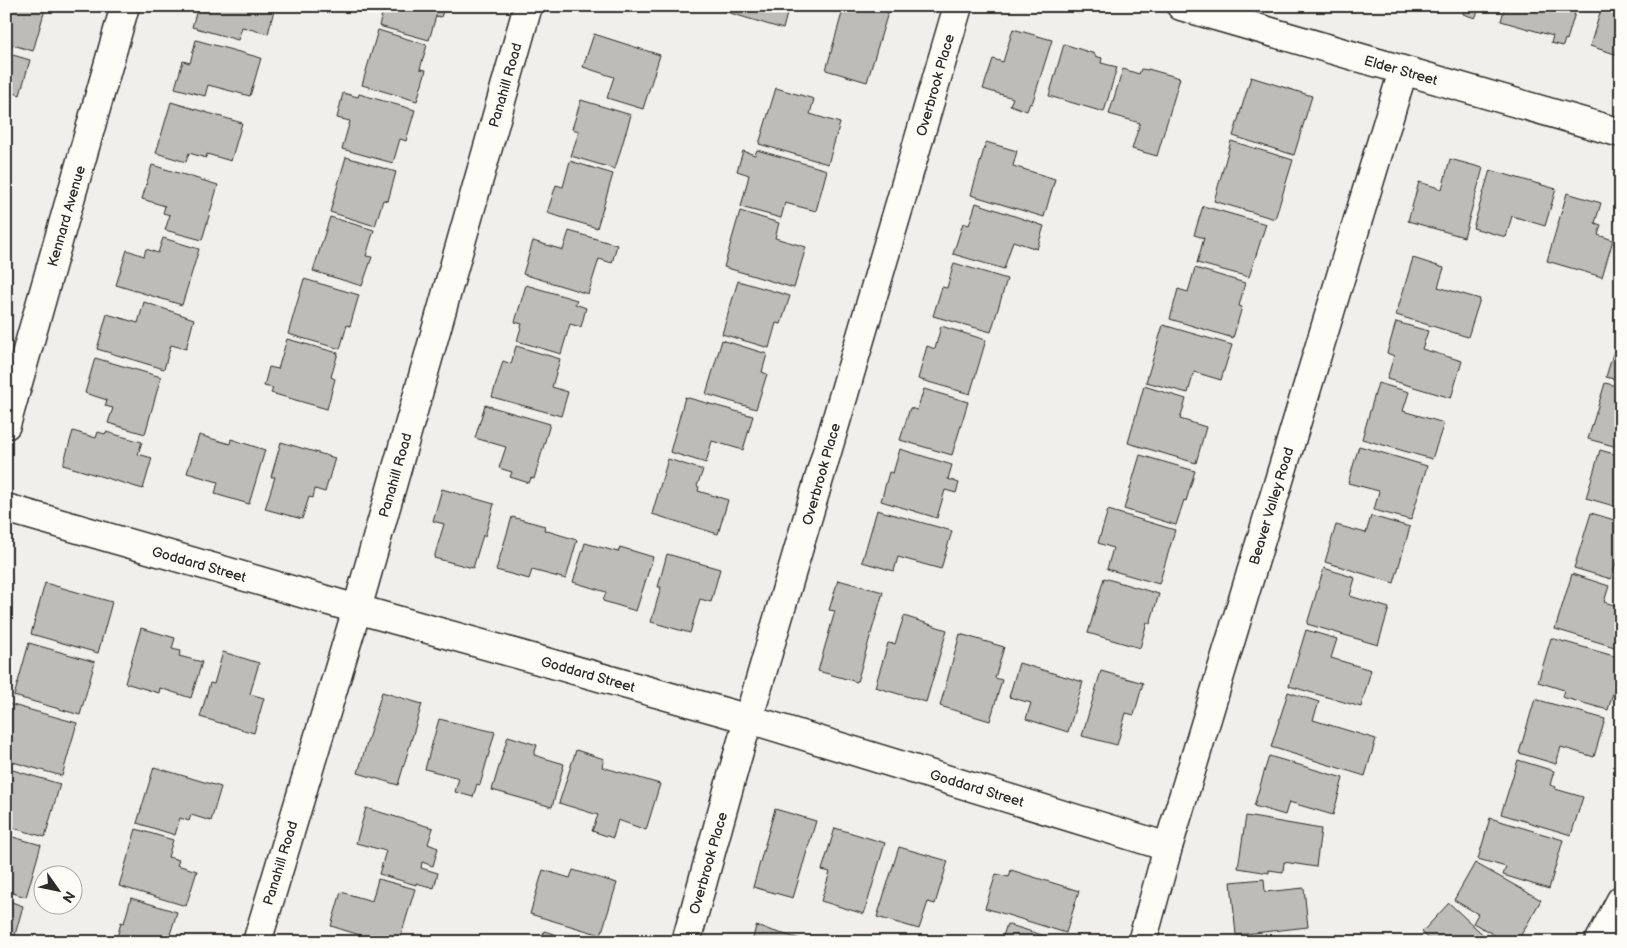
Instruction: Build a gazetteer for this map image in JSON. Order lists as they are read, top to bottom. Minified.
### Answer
{"streets":{"street":["Elder Street","Panahill Road","Overbrook Place","Kennard Avenue","Beaver Valley Road","Goddard Street"]},"crossings":[["Elder Street","Beaver Valley Road"],["Panahill Road","Goddard Street"],["Overbrook Place","Goddard Street"],["Beaver Valley Road","Goddard Street"]],"north":"bottom right"}
